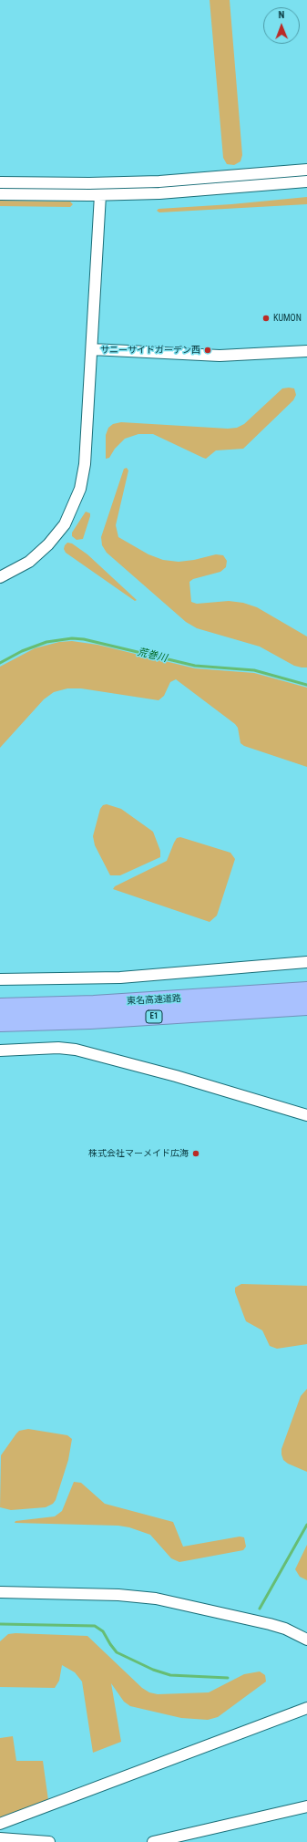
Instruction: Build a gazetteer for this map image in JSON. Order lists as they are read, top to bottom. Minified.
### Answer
{"streets":{"highway":["東名高速道路","E1"]},"water":["荒巻川"],"places":["KUMON","サニーサイドガーデン西","株式会社マーメイド広海"],"north":"top"}
